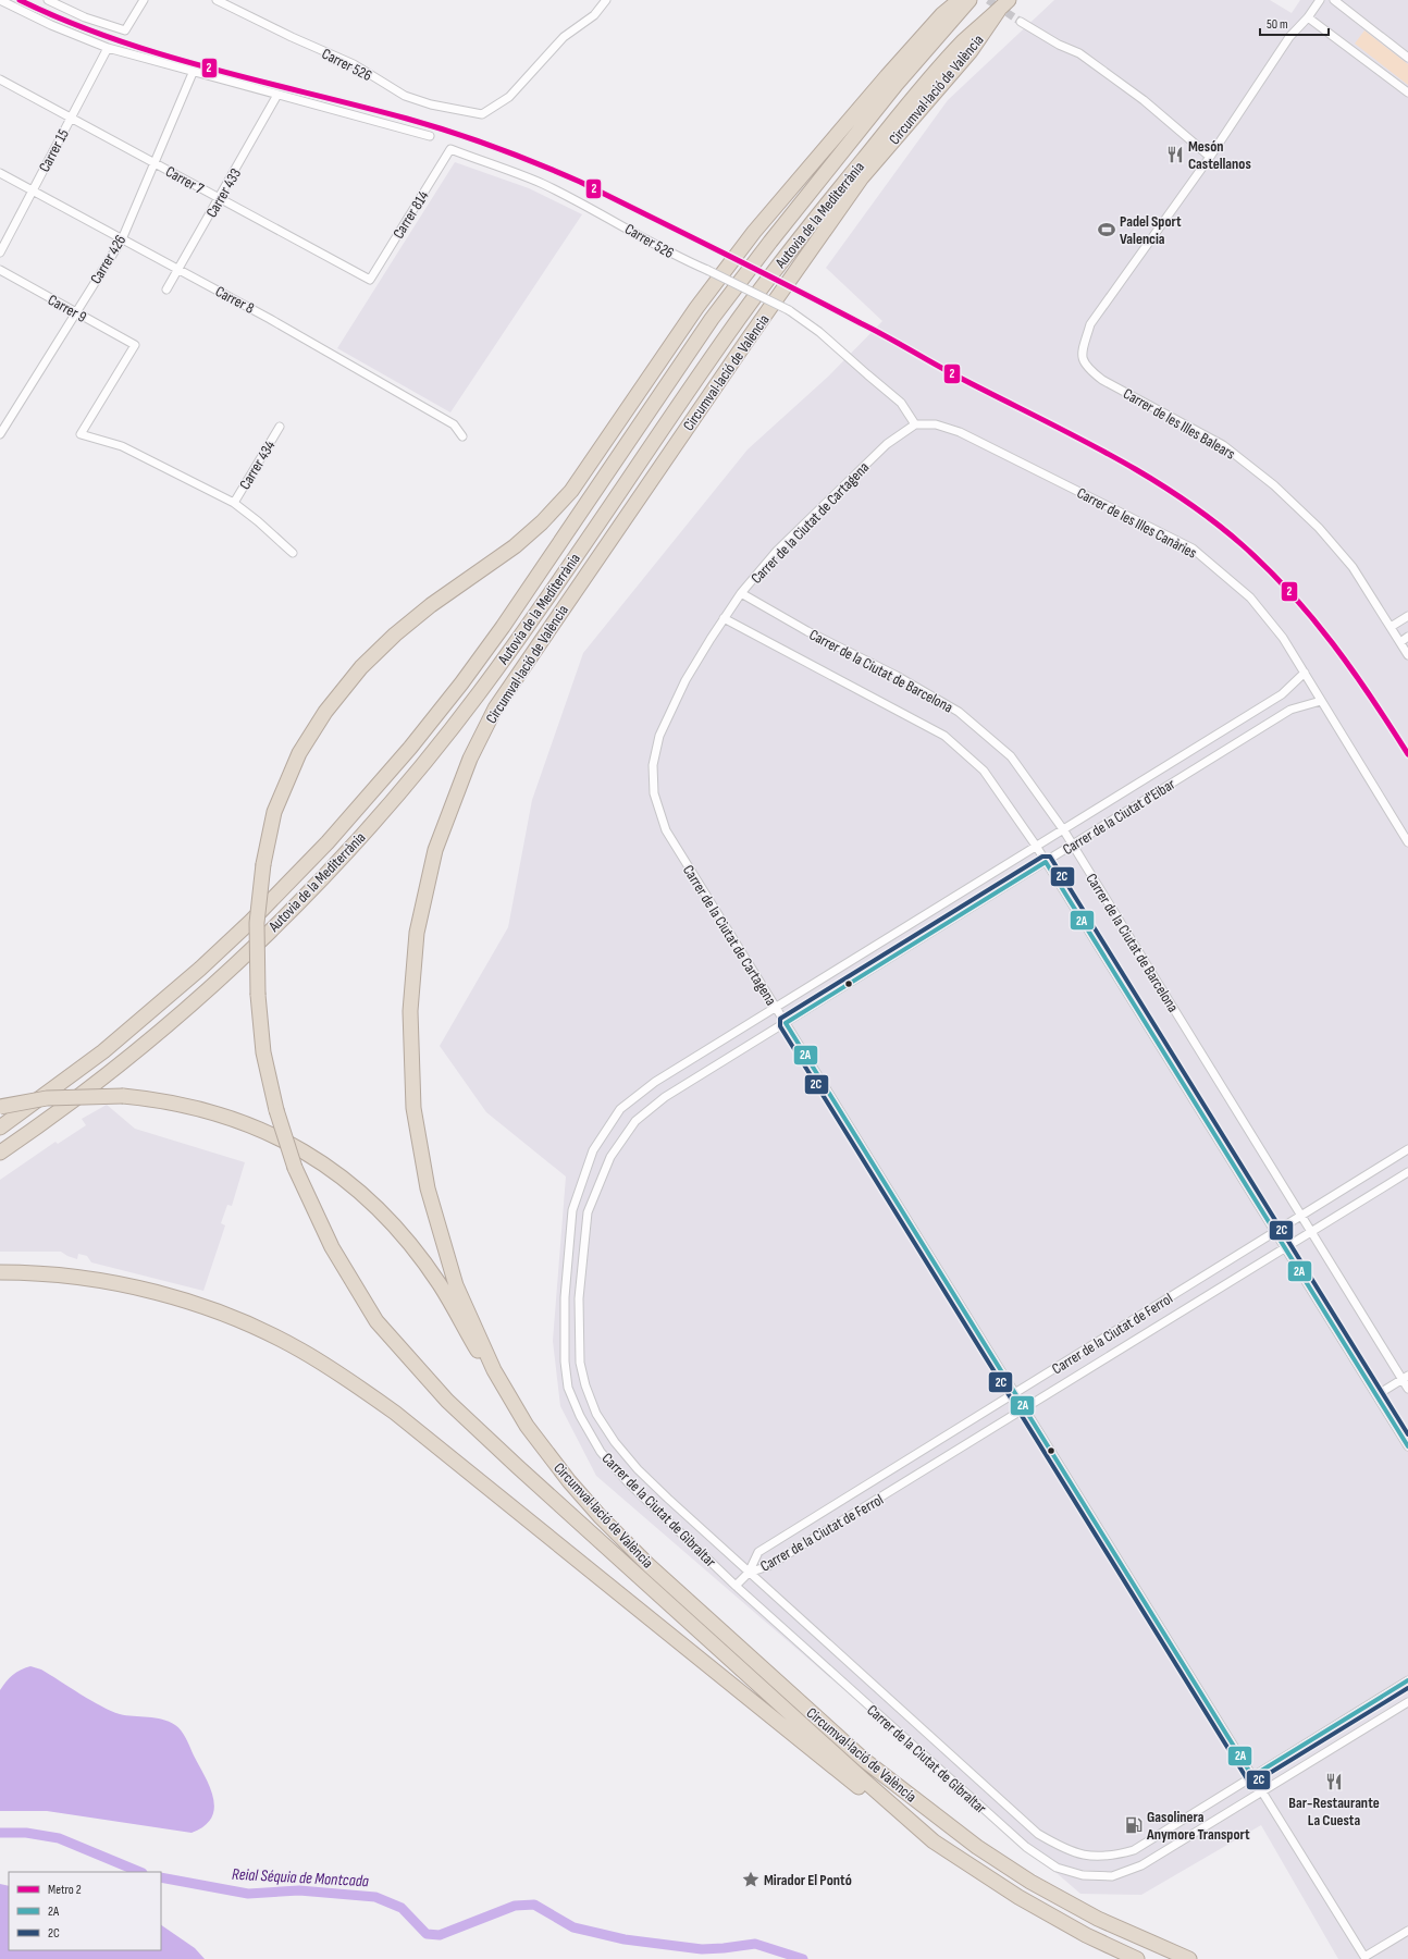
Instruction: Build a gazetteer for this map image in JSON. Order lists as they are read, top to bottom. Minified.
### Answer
{"streets":{"highway":["Circumval·lació de València","Autovia de la Mediterrània"],"street":["Carrer 526","Carrer 15","Carrer 7","Carrer 433","Carrer 814","Carrer 426","Carrer 8","Carrer 9","Carrer de les Illes Balears","Carrer 434","Carrer de la Ciutat de Cartagena","Carrer de les Illes Canàries","Carrer de la Ciutat de Barcelona","Carrer de la Ciutat d'Eibar","Carrer de la Ciutat de Ferrol","Carrer de la Ciutat de Gibraltar"]},"crossings":[["Carrer 526","Carrer 814"],["Carrer 526","Carrer de la Ciutat de Cartagena"],["Carrer 526","Carrer de les Illes Canàries"],["Circumval·lació de València","Autovia de la Mediterrània"],["Carrer 15","Carrer 7"],["Carrer 15","Carrer 8"],["Carrer 7","Carrer 433"],["Carrer 7","Carrer 814"],["Carrer 7","Carrer 426"],["Carrer 433","Carrer 8"],["Carrer 426","Carrer 8"],["Carrer 426","Carrer 9"],["Carrer 9","Carrer 434"],["Carrer de la Ciutat de Cartagena","Carrer de les Illes Canàries"],["Carrer de la Ciutat de Cartagena","Carrer de la Ciutat de Barcelona"],["Carrer de la Ciutat de Cartagena","Carrer de la Ciutat d'Eibar"],["Carrer de la Ciutat de Cartagena","Carrer de la Ciutat de Ferrol"],["Carrer de la Ciutat de Cartagena","Carrer de la Ciutat de Gibraltar"],["Carrer de les Illes Canàries","Carrer de la Ciutat d'Eibar"],["Carrer de la Ciutat de Barcelona","Carrer de la Ciutat d'Eibar"],["Carrer de la Ciutat de Barcelona","Carrer de la Ciutat de Ferrol"],["Carrer de la Ciutat d'Eibar","Carrer de la Ciutat de Gibraltar"],["Carrer de la Ciutat de Ferrol","Carrer de la Ciutat de Gibraltar"]],"water":["Reial Séquia de Montcada"],"places":{"restaurant":["Mesón Castellanos","Bar-Restaurante La Cuesta"],"sports":["Padel Sport Valencia"],"fuel station":["Gasolinera Anymore Transport"],"place":["Mirador El Pontó"]},"lines":["metro line 2","transit line 2C","transit line 2A"],"legend":["Metro 2","2A","2C"],"scale_bar":"50 m"}
